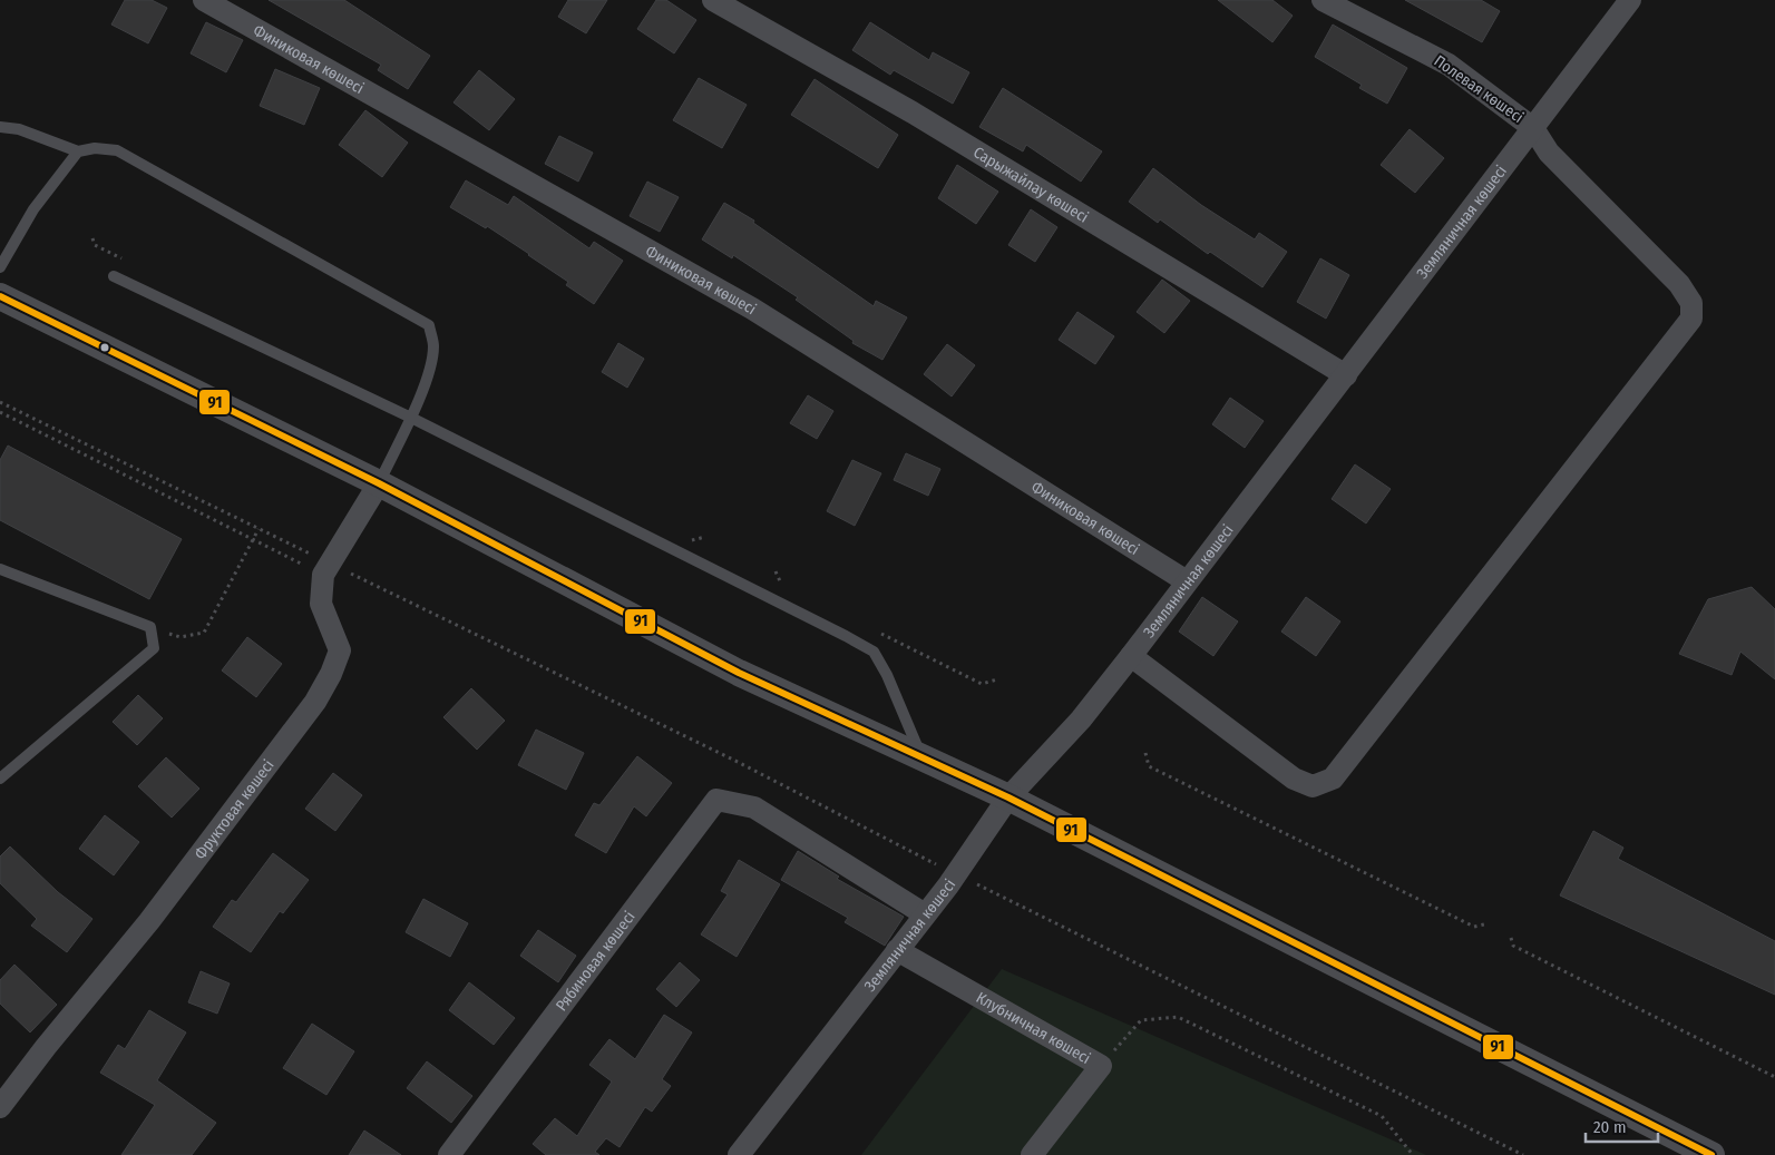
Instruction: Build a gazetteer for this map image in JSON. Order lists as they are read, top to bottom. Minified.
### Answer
{"streets":{"street":["Финиковая көшесі","Полевая көшесі","Сарыжайлау көшесі","Земляничная көшесі","Фруктовая көшесі","Рябиновая көшесі","Клубничная көшесі"]},"crossings":[["Финиковая көшесі","Земляничная көшесі"],["Полевая көшесі","Земляничная көшесі"],["Сарыжайлау көшесі","Земляничная көшесі"],["Земляничная көшесі","Рябиновая көшесі"],["Земляничная көшесі","Клубничная көшесі"]],"lines":["transit line 91"],"scale_bar":"20 m"}
